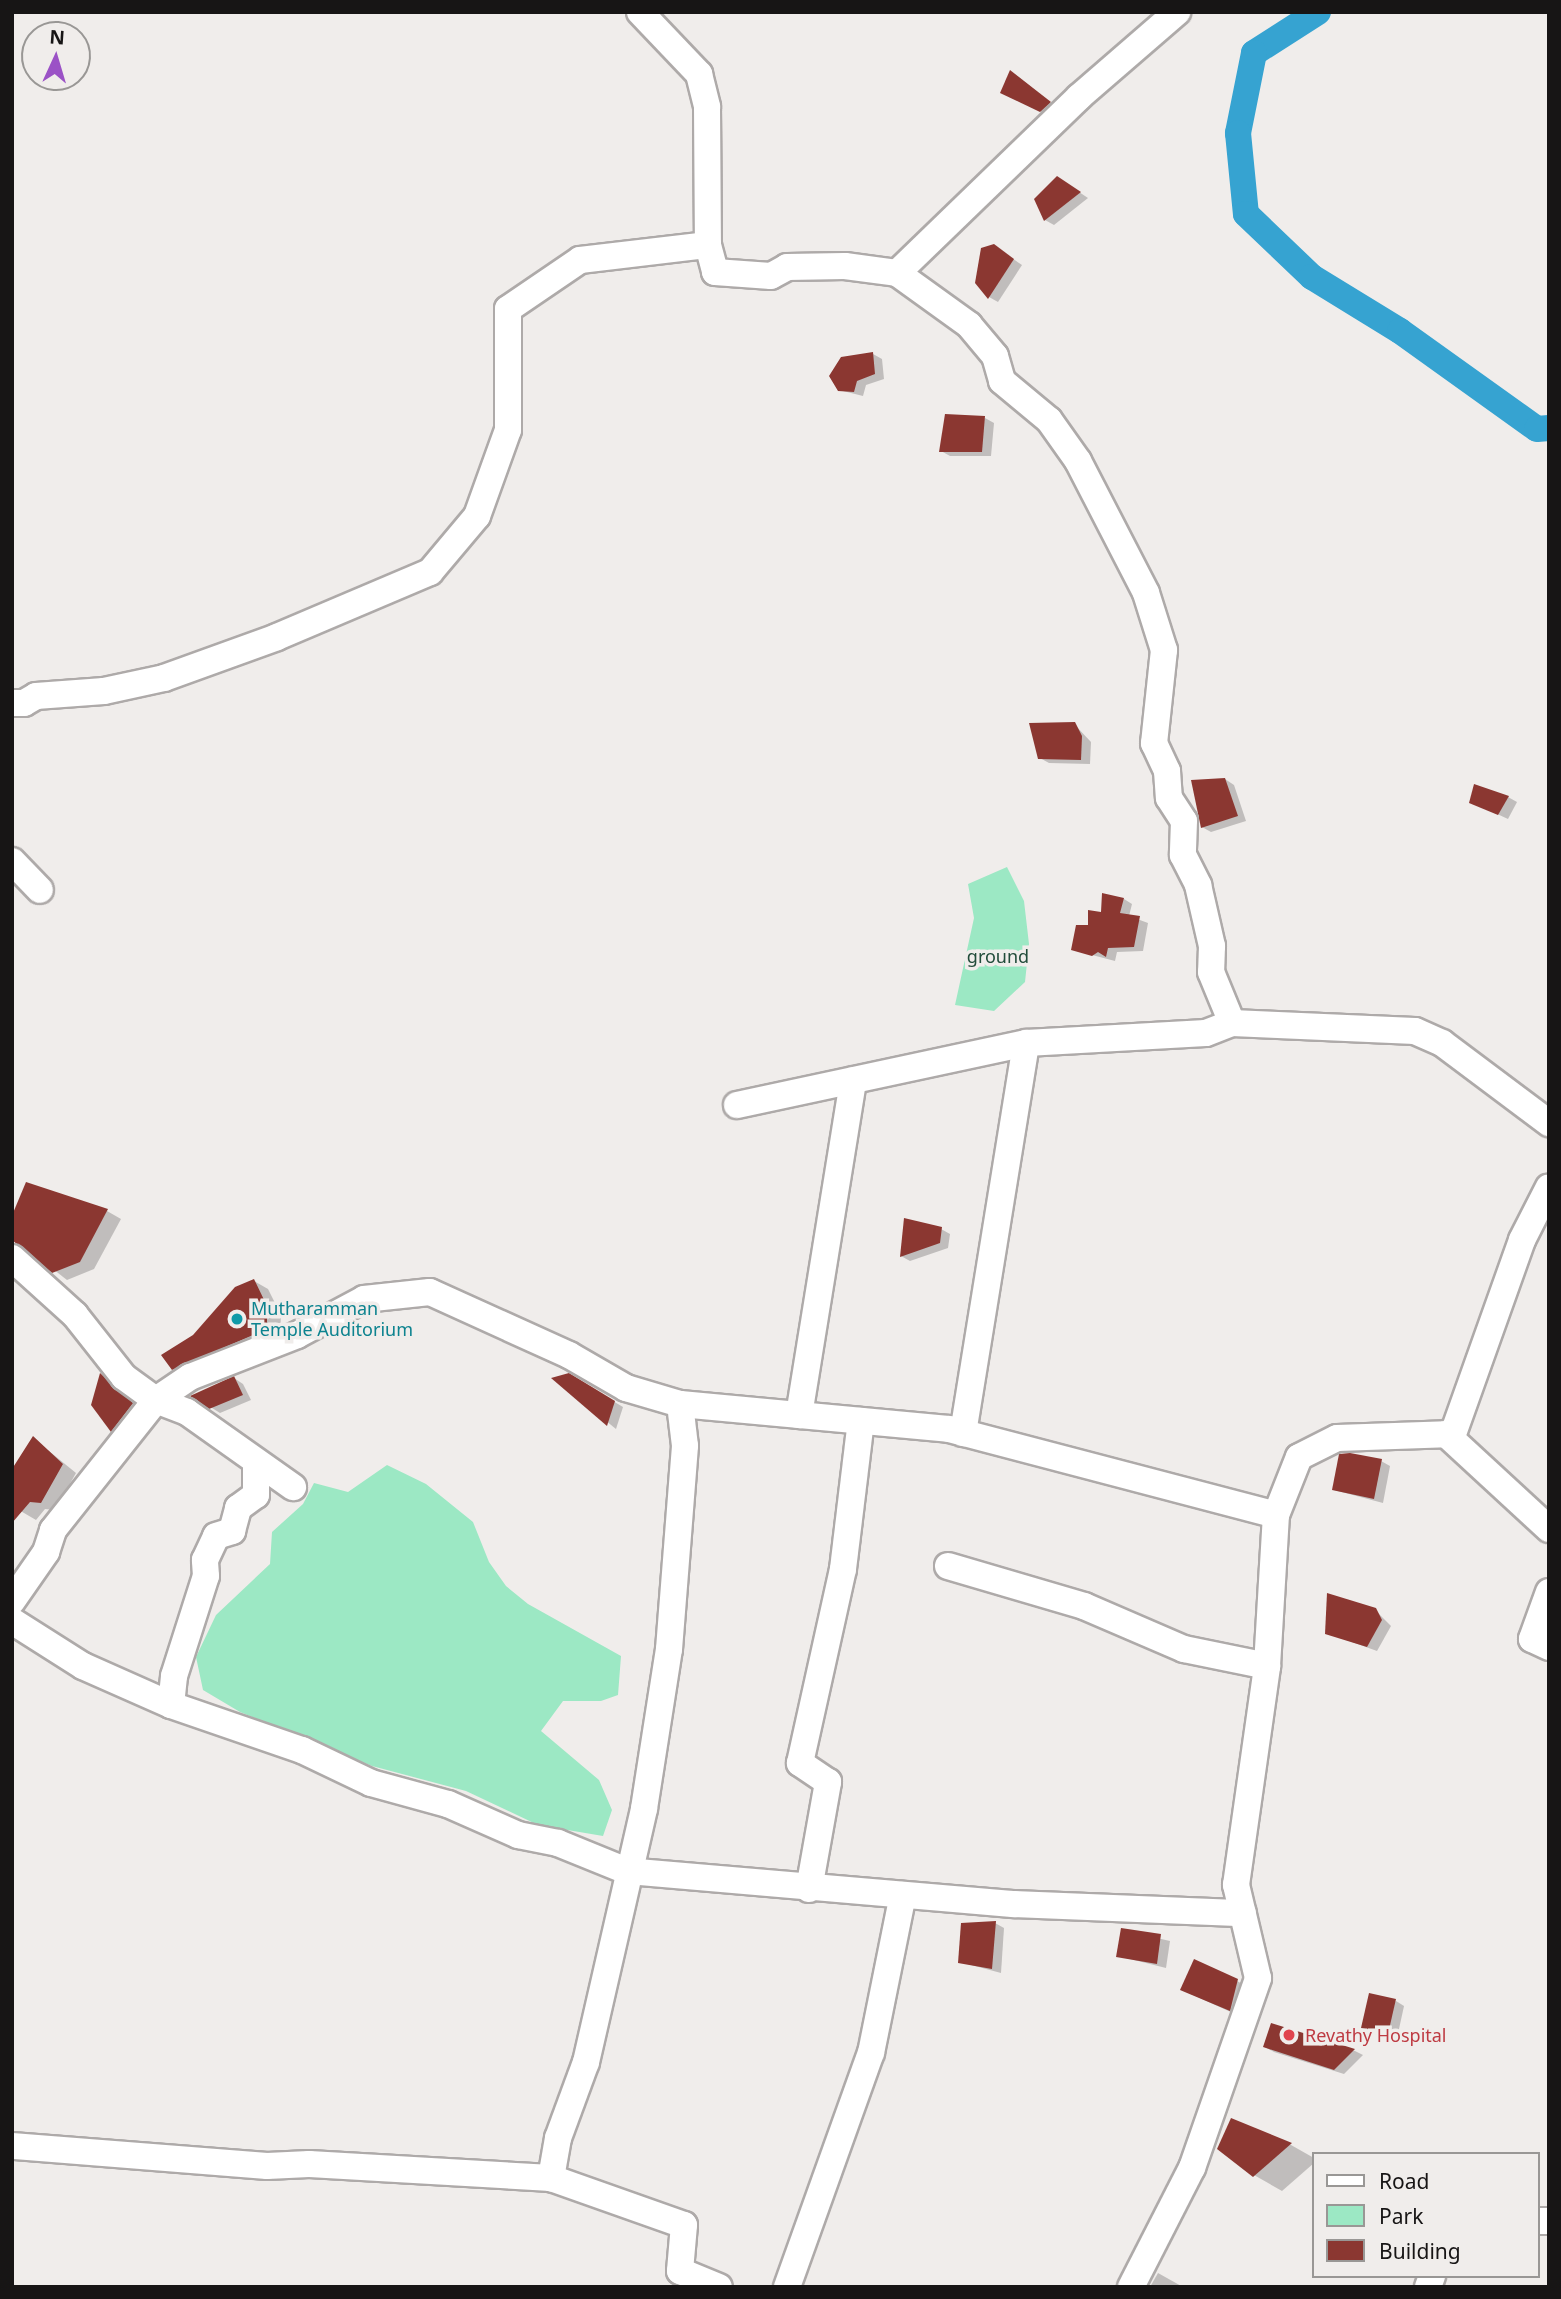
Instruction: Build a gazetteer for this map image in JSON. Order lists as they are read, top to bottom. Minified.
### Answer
{"parks":["ground"],"places":["Mutharamman Temple Auditorium","Revathy Hospital"],"legend":["Road","Park","Building"],"north":"top"}
